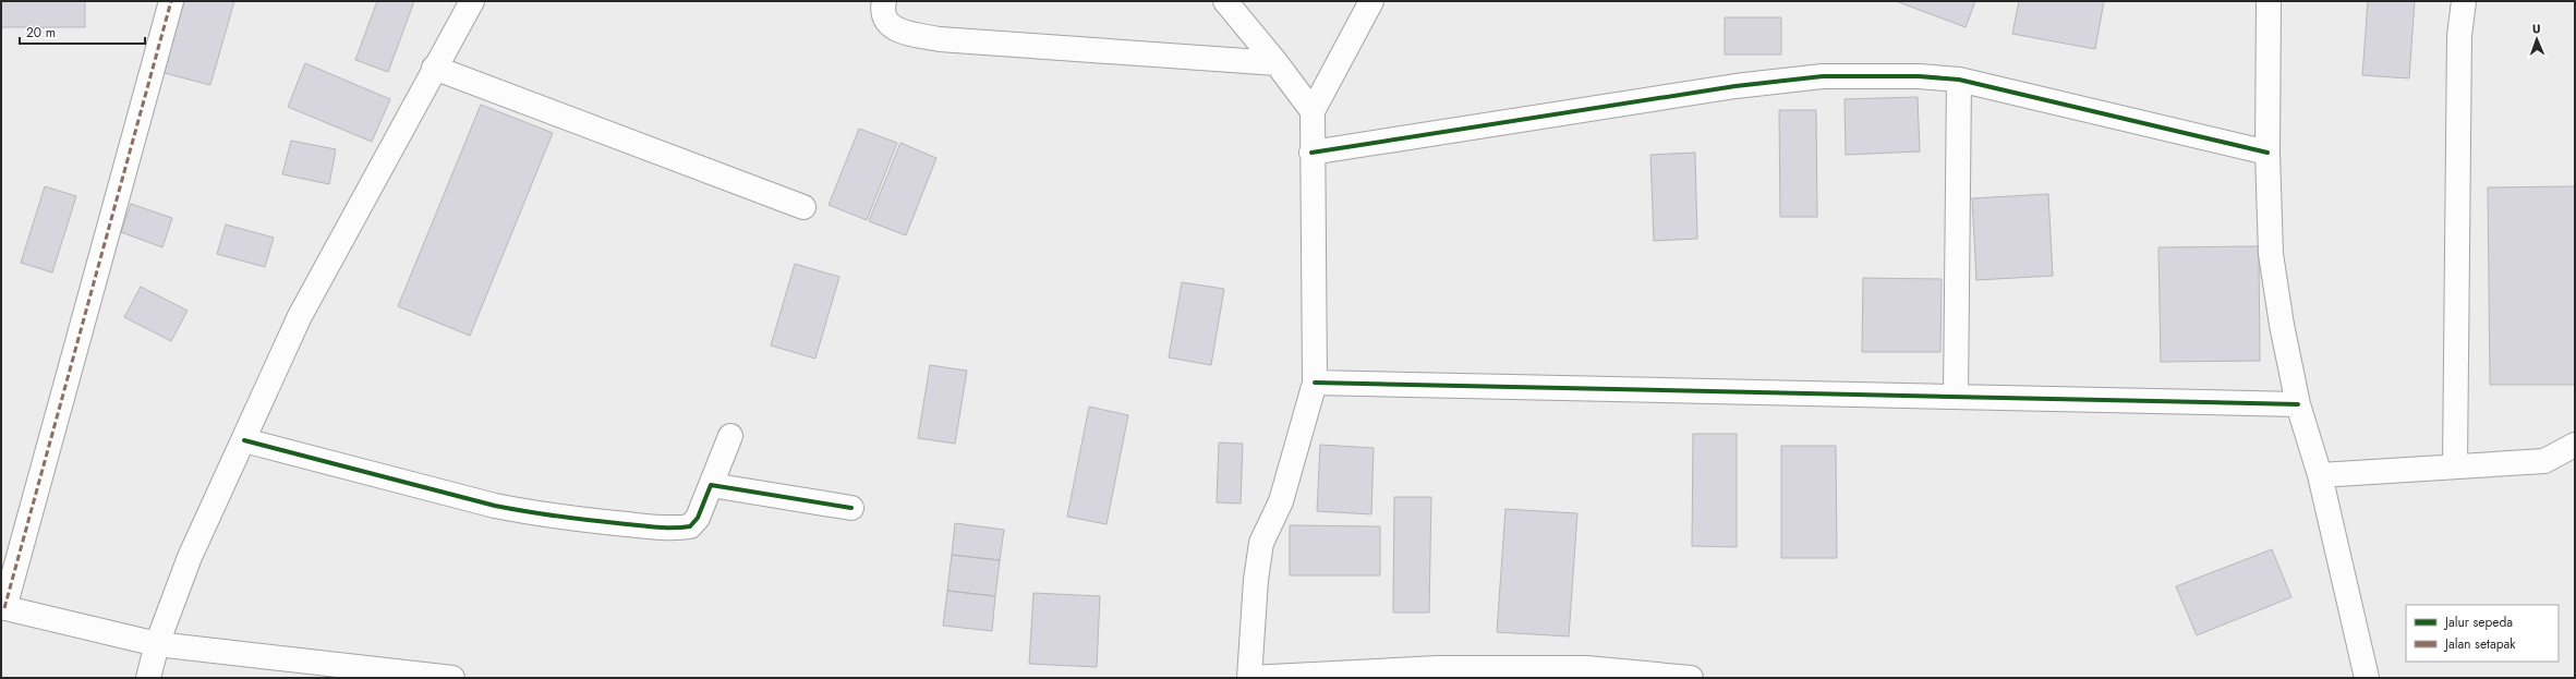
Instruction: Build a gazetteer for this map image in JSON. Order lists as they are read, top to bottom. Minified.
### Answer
{"legend":["Jalur sepeda","Jalan setapak"],"scale_bar":"20 m","north":"top"}
